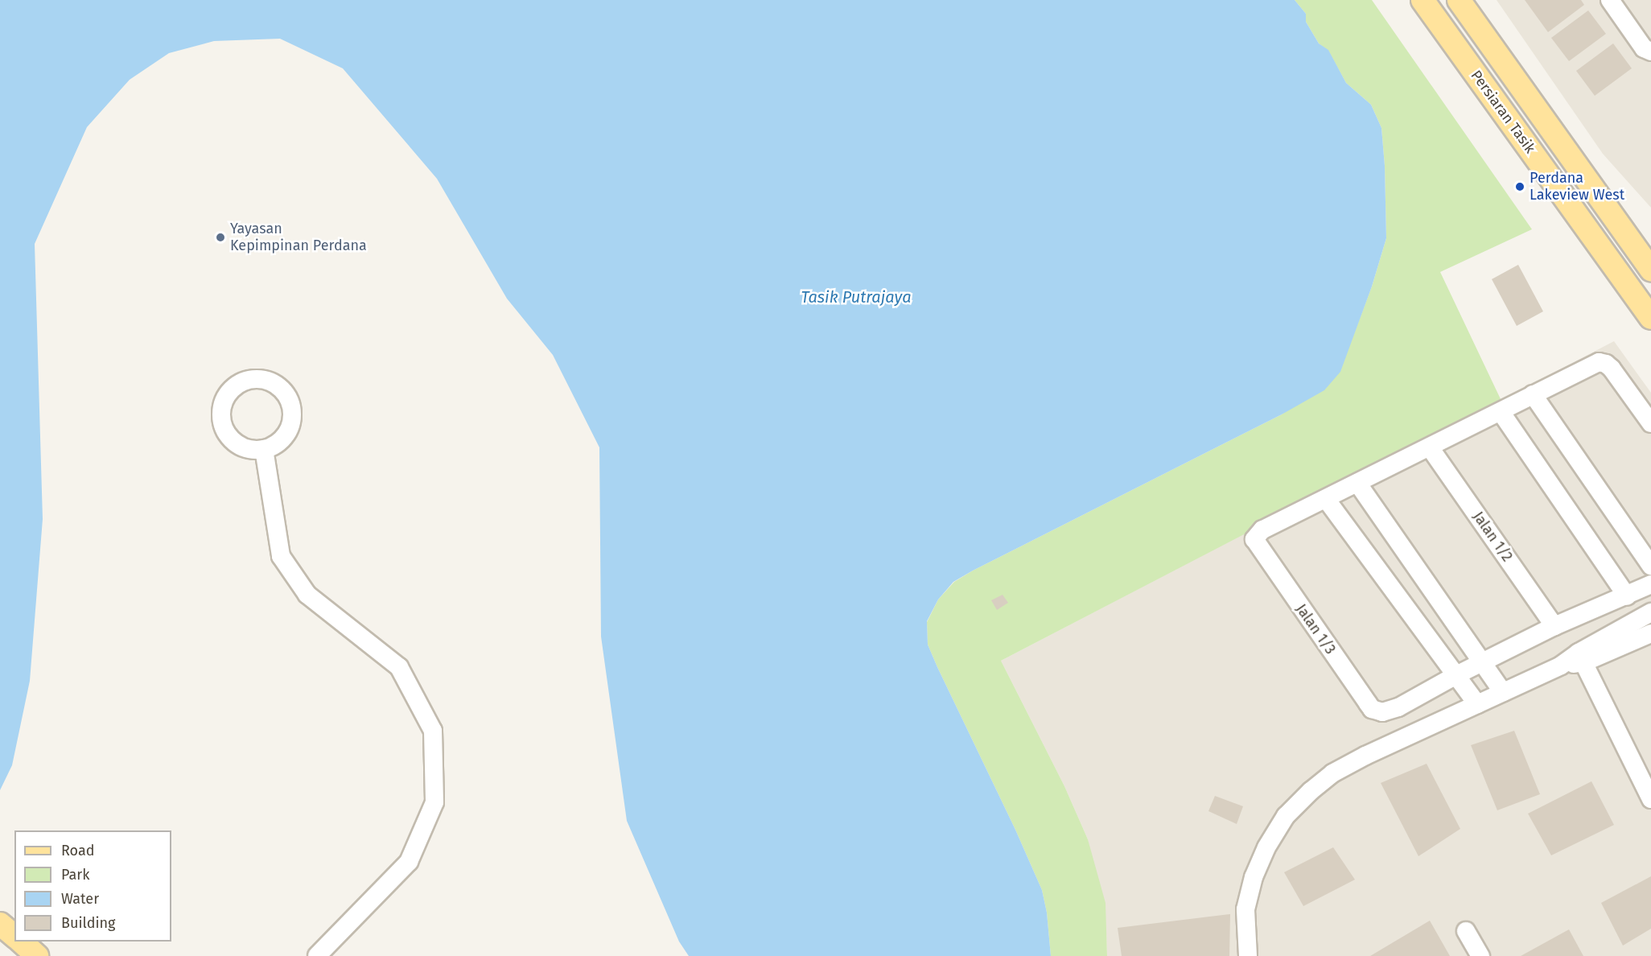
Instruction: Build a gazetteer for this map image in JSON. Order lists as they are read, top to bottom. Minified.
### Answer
{"streets":{"main road":["Persiaran Tasik"],"street":["Jalan 1/2","Jalan 1/3"]},"water":["Tasik Putrajaya"],"places":["Perdana Lakeview West","Yayasan Kepimpinan Perdana"],"legend":["Road","Park","Water","Building"]}
